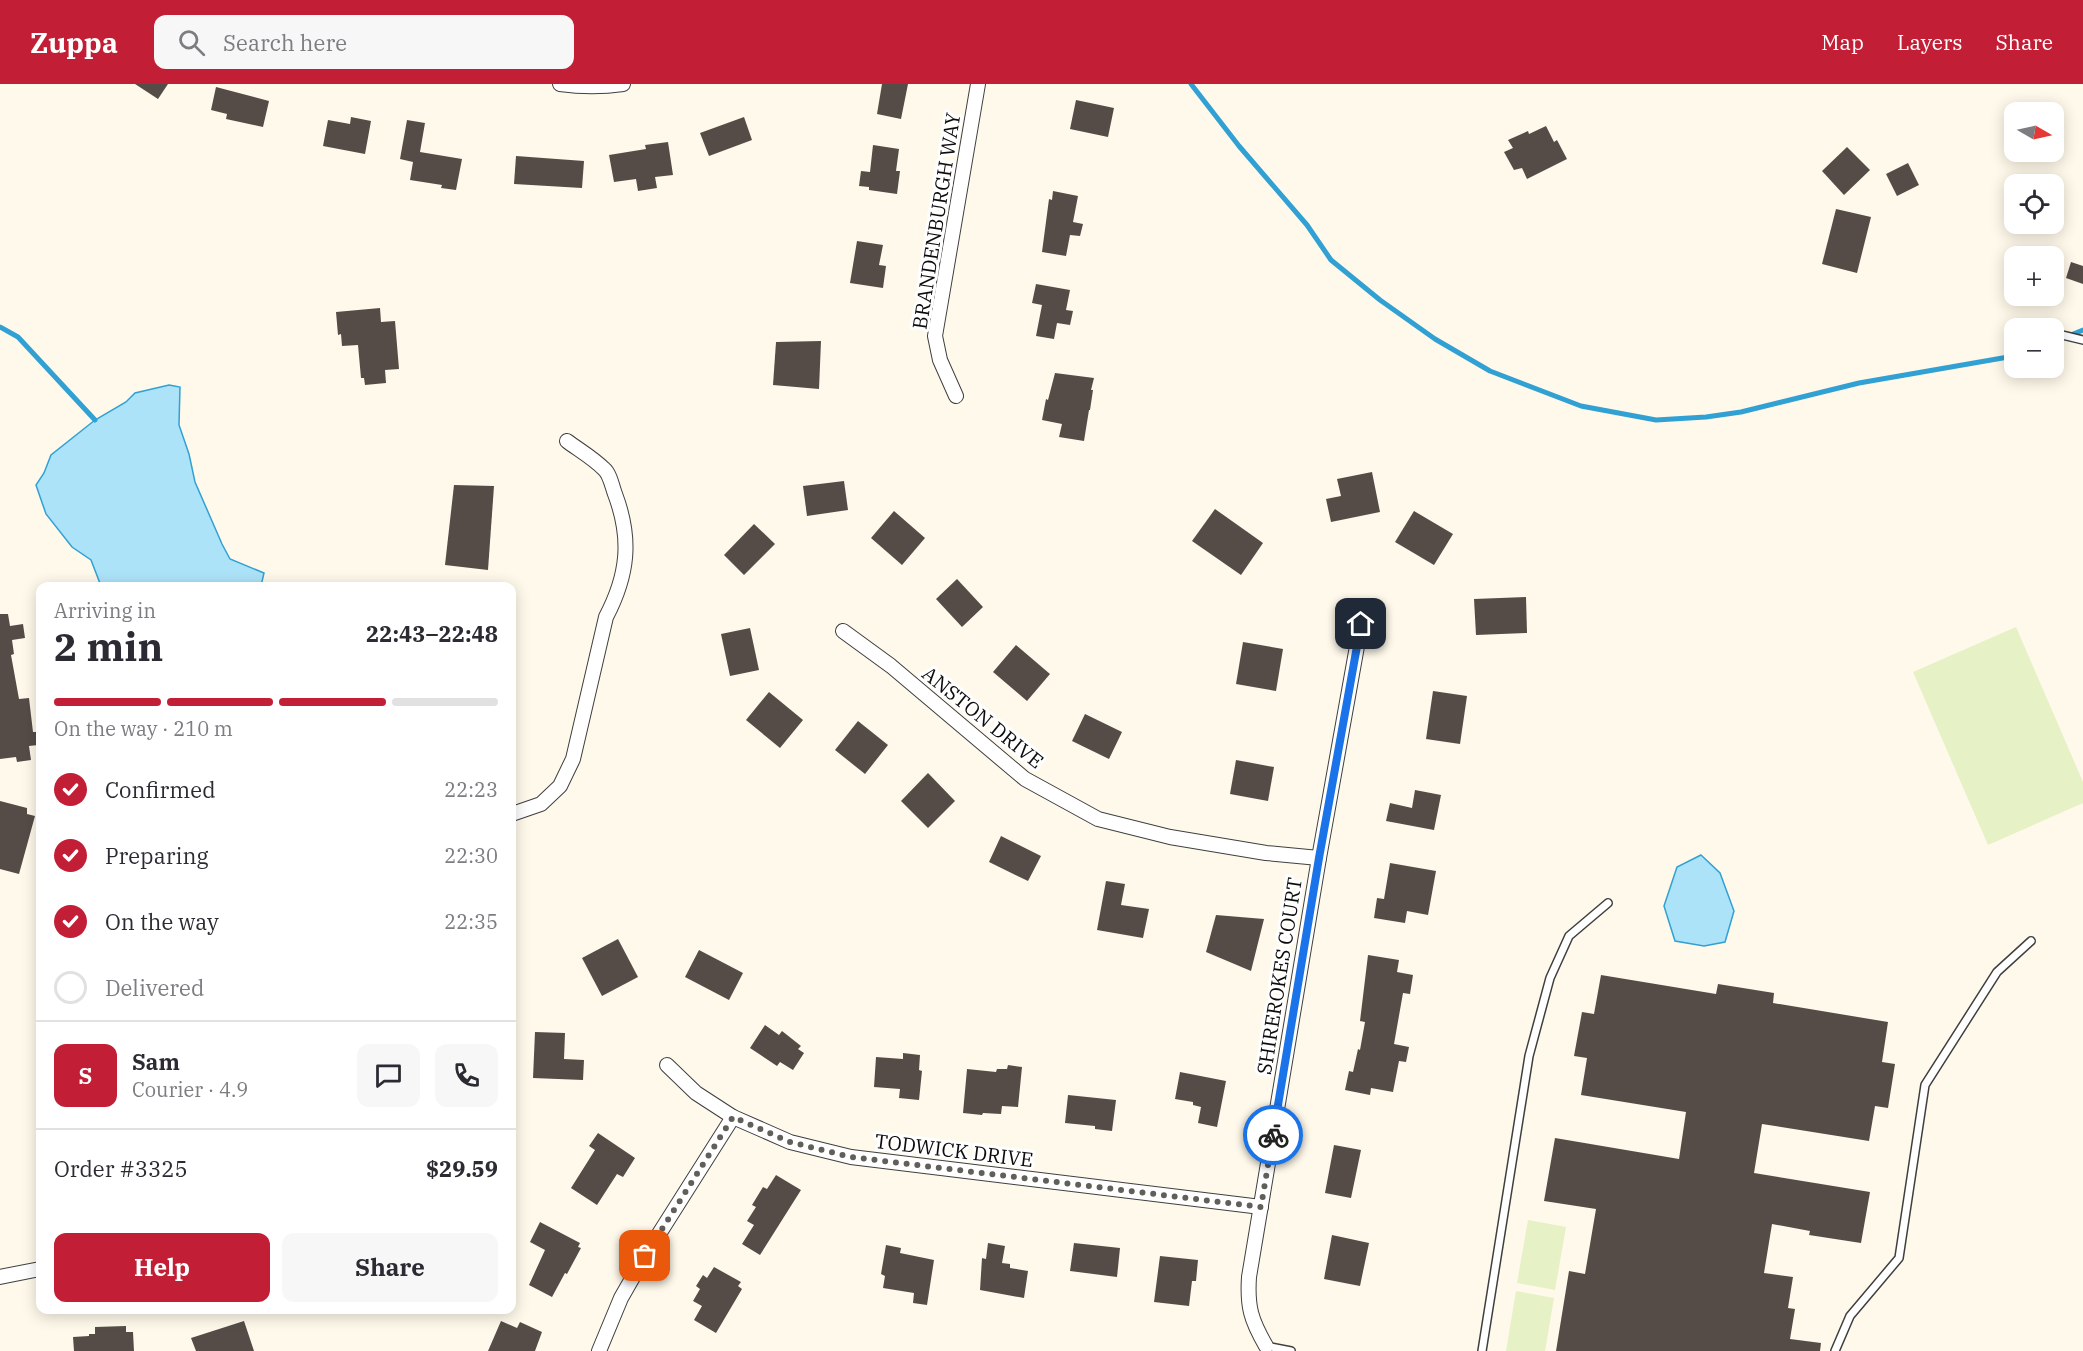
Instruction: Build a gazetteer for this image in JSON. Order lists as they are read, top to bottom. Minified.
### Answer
{"streets":{"street":["BRANDENBURGH WAY","ANSTON DRIVE","SHIREROKES COURT","TODWICK DRIVE"]},"crossings":[["ANSTON DRIVE","SHIREROKES COURT"],["SHIREROKES COURT","TODWICK DRIVE"]],"north":"right","page":{"header":"Zuppa","search":"Search here","nav":["Map","Layers","Share"],"map_buttons":["+","−"],"heading":["2 min","Arriving in","22:43–22:48"],"panel":["Sam","Courier · 4.9","Order #3325","$29.59"],"bar":"On the way · 210 m","list":[["Confirmed","22:23"],["Preparing","22:30"],["On the way","22:35"],"Delivered"],"round":"S","buttons":["Help","Share"]}}
